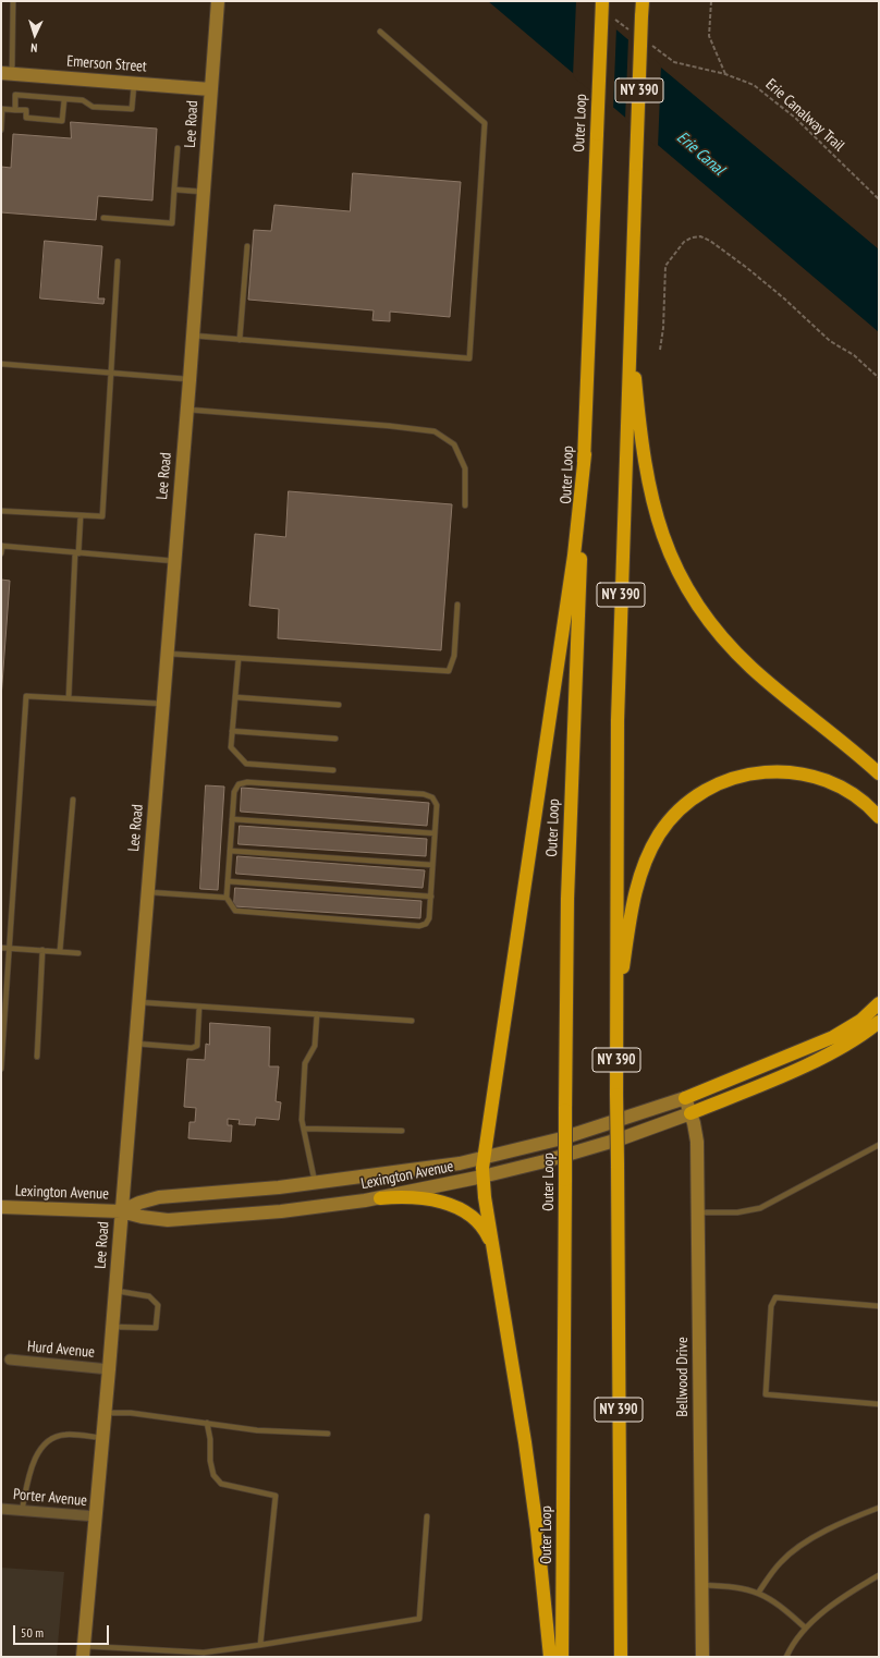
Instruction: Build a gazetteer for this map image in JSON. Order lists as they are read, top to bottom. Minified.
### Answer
{"streets":{"highway":["NY 390","Outer Loop"],"street":["Emerson Street","Lee Road","Lexington Avenue","Hurd Avenue","Bellwood Drive","Porter Avenue"],"path":["Erie Canalway Trail"]},"crossings":[["Emerson Street","Lee Road"],["Lee Road","Lexington Avenue"],["Lee Road","Hurd Avenue"],["Lee Road","Porter Avenue"],["Lexington Avenue","Bellwood Drive"]],"water":["Erie Canal"],"scale_bar":"50 m","north":"bottom"}
